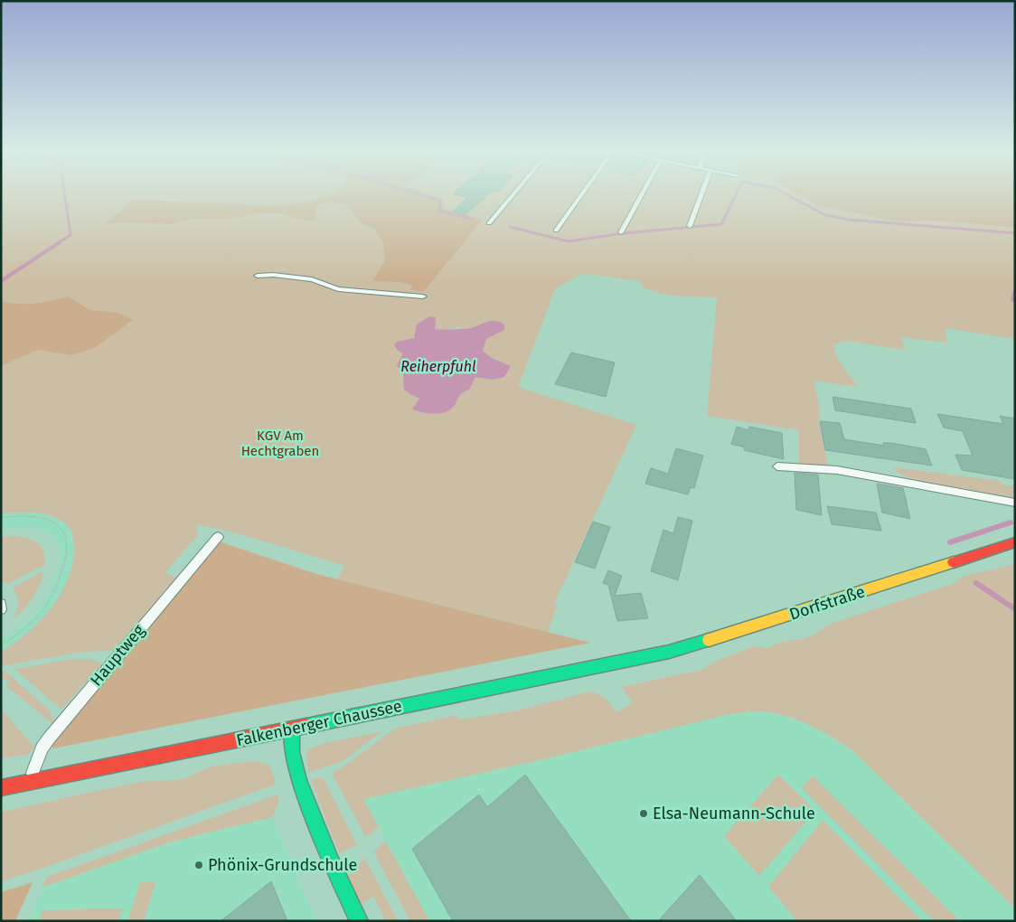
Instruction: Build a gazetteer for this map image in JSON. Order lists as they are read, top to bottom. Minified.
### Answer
{"streets":{"main road":["Dorfstraße","Falkenberger Chaussee"],"lane":["Hauptweg"]},"crossings":[["Dorfstraße","Falkenberger Chaussee"],["Hauptweg","Falkenberger Chaussee"]],"water":["Reiherpfuhl"],"parks":["KGV Am Hechtgraben"],"places":["Elsa-Neumann-Schule","Phönix-Grundschule"]}
